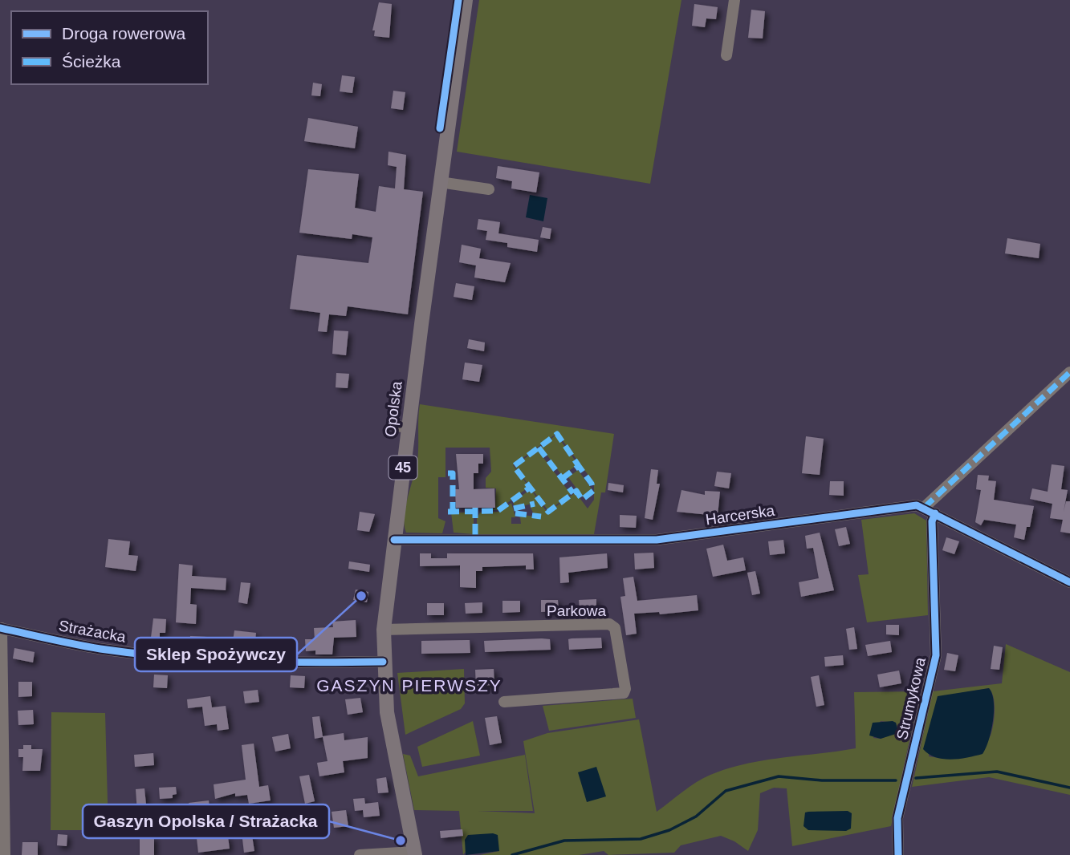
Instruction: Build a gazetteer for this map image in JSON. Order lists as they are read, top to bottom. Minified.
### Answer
{"streets":{"main road":["Opolska","45"],"street":["Harcerska","Parkowa","Strażacka","Strumykowa"]},"crossings":[["Opolska","Harcerska"],["Opolska","Parkowa"],["Opolska","Strażacka"]],"districts":["GASZYN PIERWSZY"],"places":["Sklep Spożywczy","Gaszyn Opolska / Strażacka"],"legend":["Droga rowerowa","Ścieżka"]}
